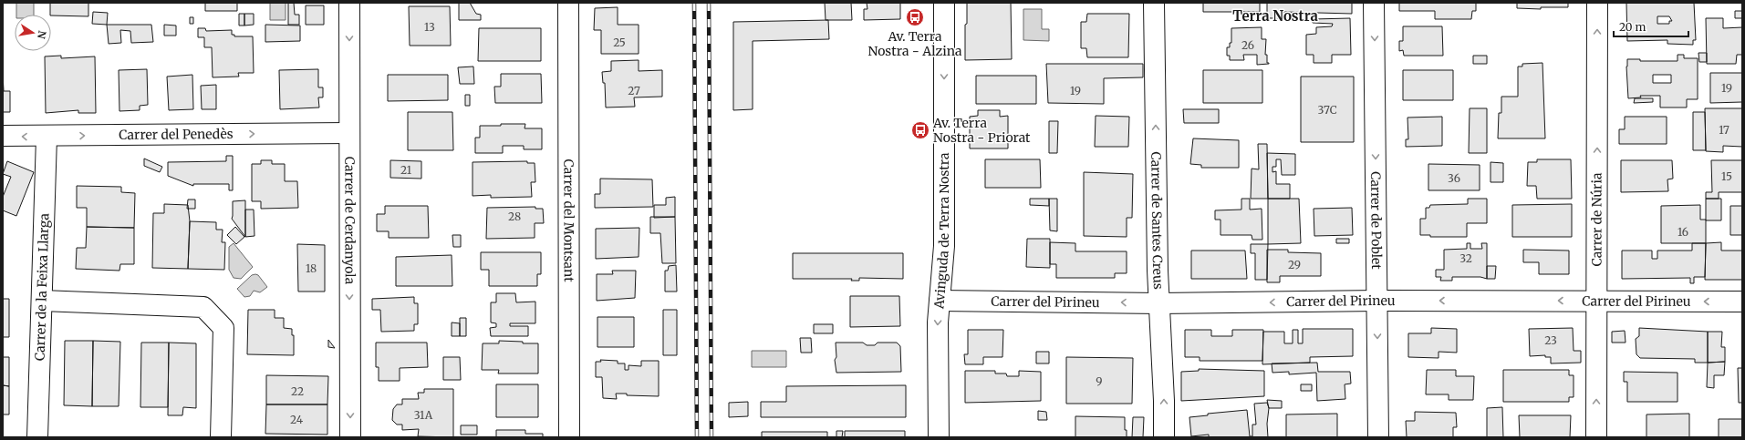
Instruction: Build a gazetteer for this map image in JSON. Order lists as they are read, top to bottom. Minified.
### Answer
{"streets":{"street":["Carrer del Penedès","Carrer de Cerdanyola","Carrer del Montsant","Carrer de Santes Creus","Carrer de Poblet","Carrer de Núria","Avinguda de Terra Nostra","Carrer de la Feixa Llarga","Carrer del Pirineu"]},"crossings":[["Carrer del Penedès","Carrer de Cerdanyola"],["Carrer del Penedès","Carrer de la Feixa Llarga"],["Carrer de Santes Creus","Carrer del Pirineu"],["Carrer de Poblet","Carrer del Pirineu"],["Carrer de Núria","Carrer del Pirineu"],["Avinguda de Terra Nostra","Carrer del Pirineu"]],"one_way":["Carrer de Cerdanyola","Carrer de Santes Creus","Carrer de Poblet","Carrer de Núria","Avinguda de Terra Nostra","Carrer del Pirineu"],"districts":["Terra Nostra"],"places":{"bus stop":["Av. Terra Nostra - Alzina","Av. Terra Nostra - Priorat"]},"house_numbers":["13","25","26","19","27","19","37C","17","21","15","36","28","16","32","29","18","23","9","22","31A","24"],"scale_bar":"20 m","north":"right"}
